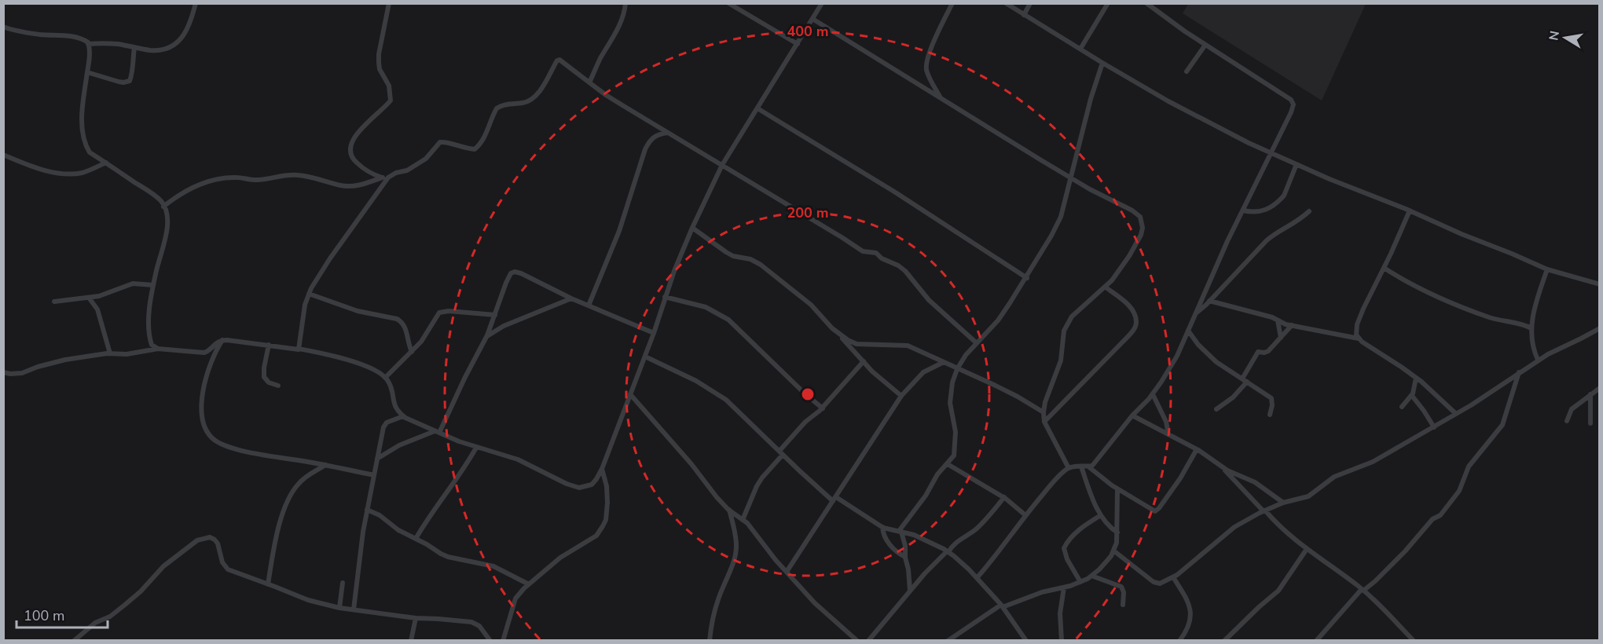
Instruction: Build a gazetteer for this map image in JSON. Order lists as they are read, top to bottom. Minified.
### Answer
{"scale_bar":"100 m","north":"left","rings":["400 m","200 m"]}
